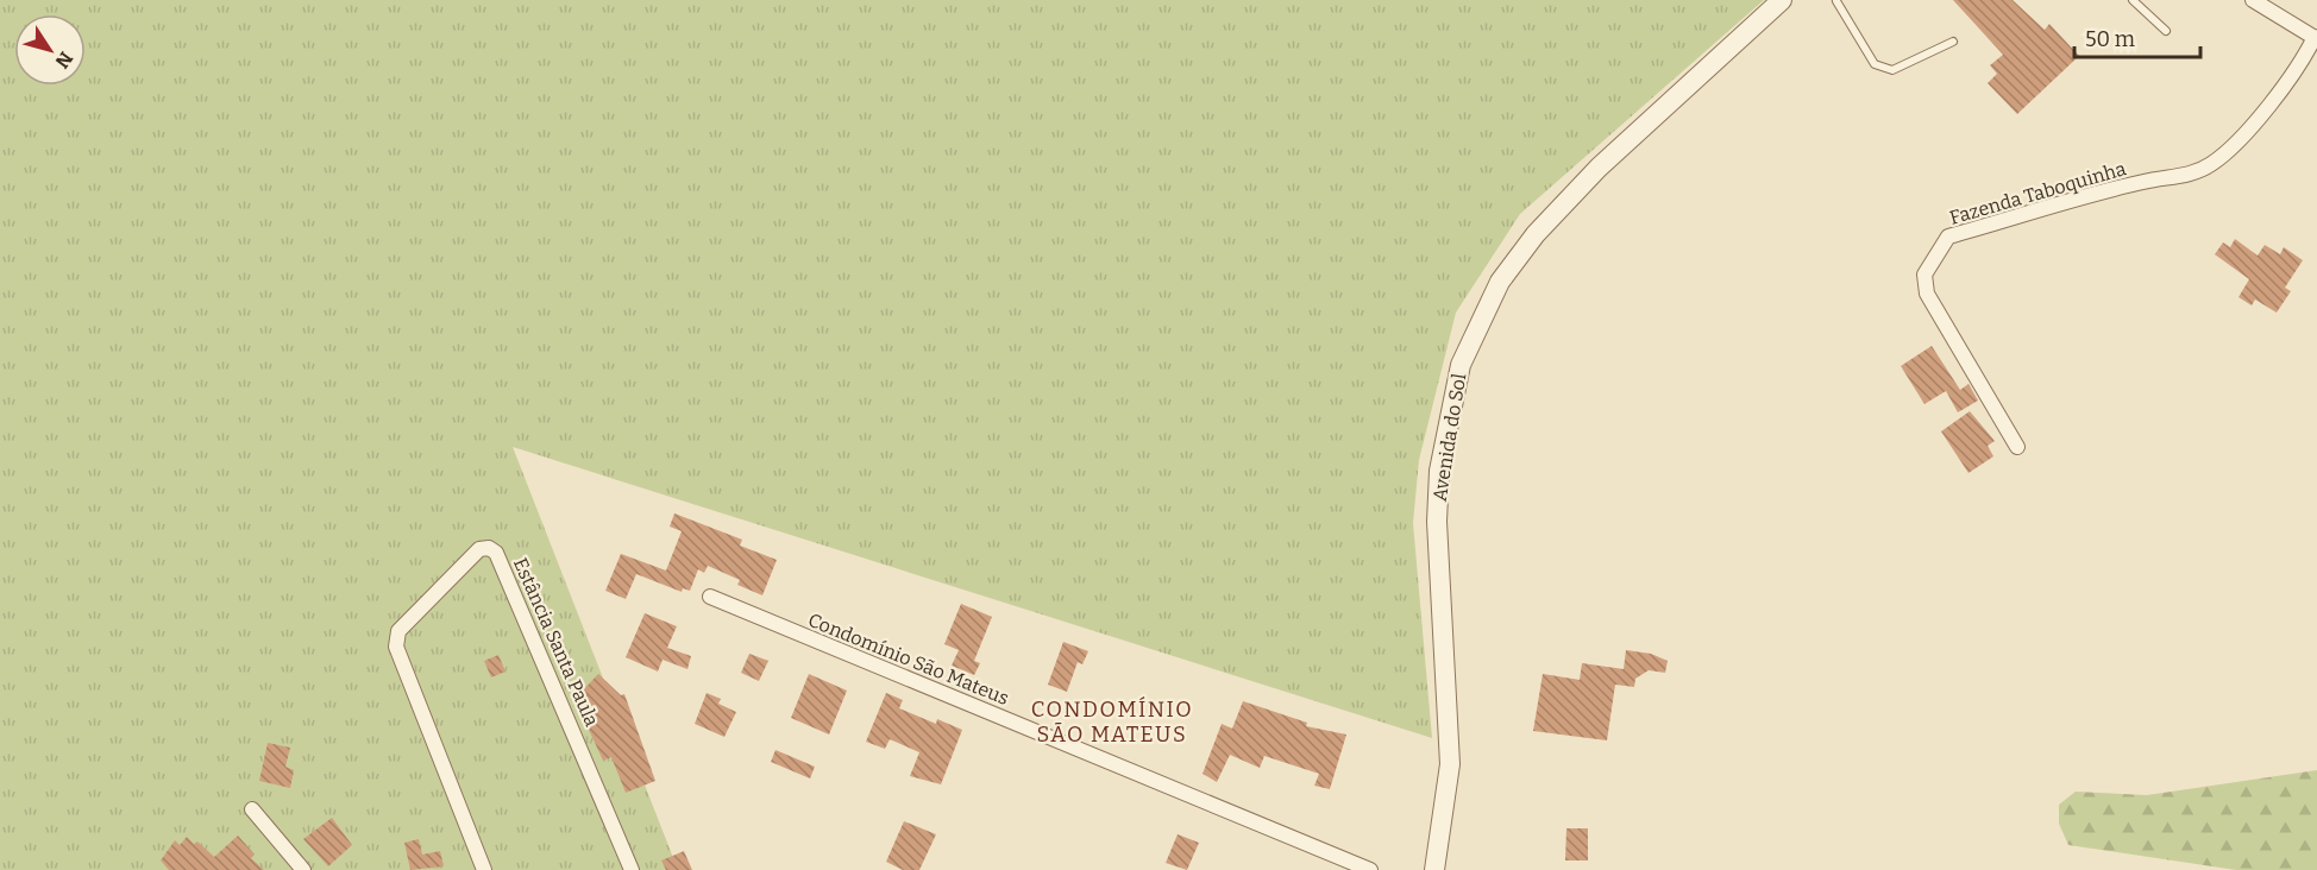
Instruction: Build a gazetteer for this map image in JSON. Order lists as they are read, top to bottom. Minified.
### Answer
{"streets":{"street":["Fazenda Taboquinha","Avenida do Sol","Estância Santa Paula","Condomínio São Mateus"]},"districts":["CONDOMÍNIO SÃO MATEUS"],"scale_bar":"50 m","north":"bottom right"}
